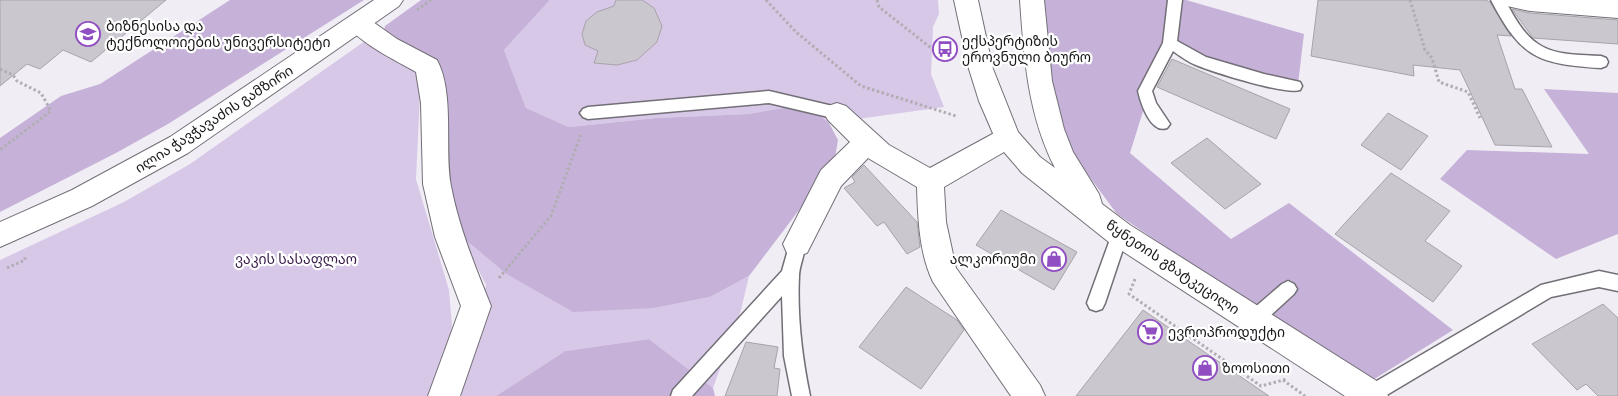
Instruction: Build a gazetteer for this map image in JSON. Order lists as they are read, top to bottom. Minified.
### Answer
{"streets":{"main road":["ილია ჭავჭავაძის გამზირი","წყნეთის გზატკეცილი"]},"parks":["ვაკის სასაფლაო"],"places":{"school or university":["ბიზნესისა და ტექნოლოიების უნივერსიტეტი"],"bus stop":["ექსპერტიზის ეროვნული ბიურო"],"shop":["ალკორიუმი","ზოოსითი"],"supermarket":["ევროპროდუქტი"]}}
